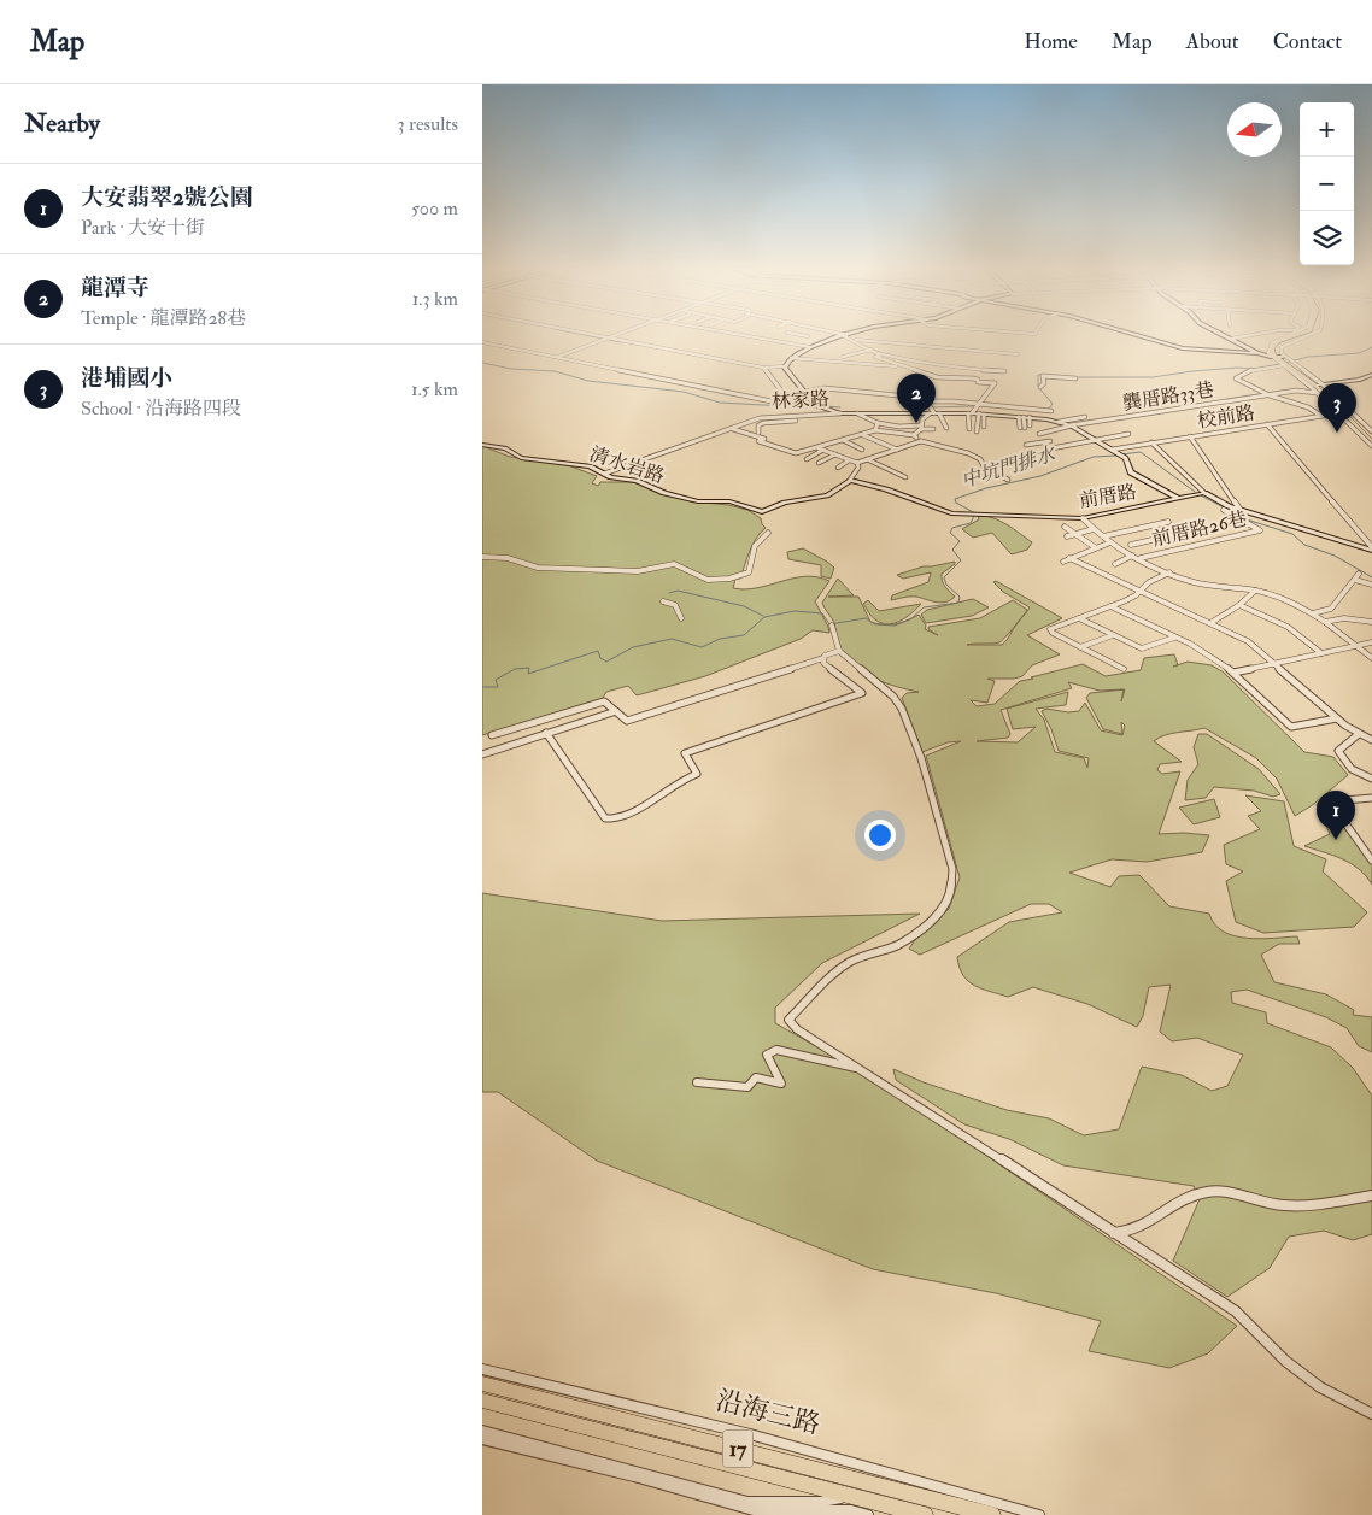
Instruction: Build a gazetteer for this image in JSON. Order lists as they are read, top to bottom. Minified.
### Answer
{"streets":{"main road":["沿海三路","17"],"street":["龔厝路33巷","林家路","校前路","清水岩路","前厝路","前厝路26巷"]},"crossings":[["龔厝路33巷","林家路"],["林家路","校前路"],["林家路","清水岩路"],["林家路","前厝路"],["清水岩路","前厝路"]],"water":["中坑門排水"],"north":"left","page":{"header":"Map","nav":["Home","Map","About","Contact"],"heading":["Nearby","3 results"],"map_buttons":["+","−"],"list":[{"mark":"1","name":"大安翡翠2號公園","note":"Park · 大安十街","value":"500 m"},{"mark":"2","name":"龍潭寺","note":"Temple · 龍潭路28巷","value":"1.3 km"},{"mark":"3","name":"港埔國小","note":"School · 沿海路四段","value":"1.5 km"}],"pins":["2","3","1"]}}
